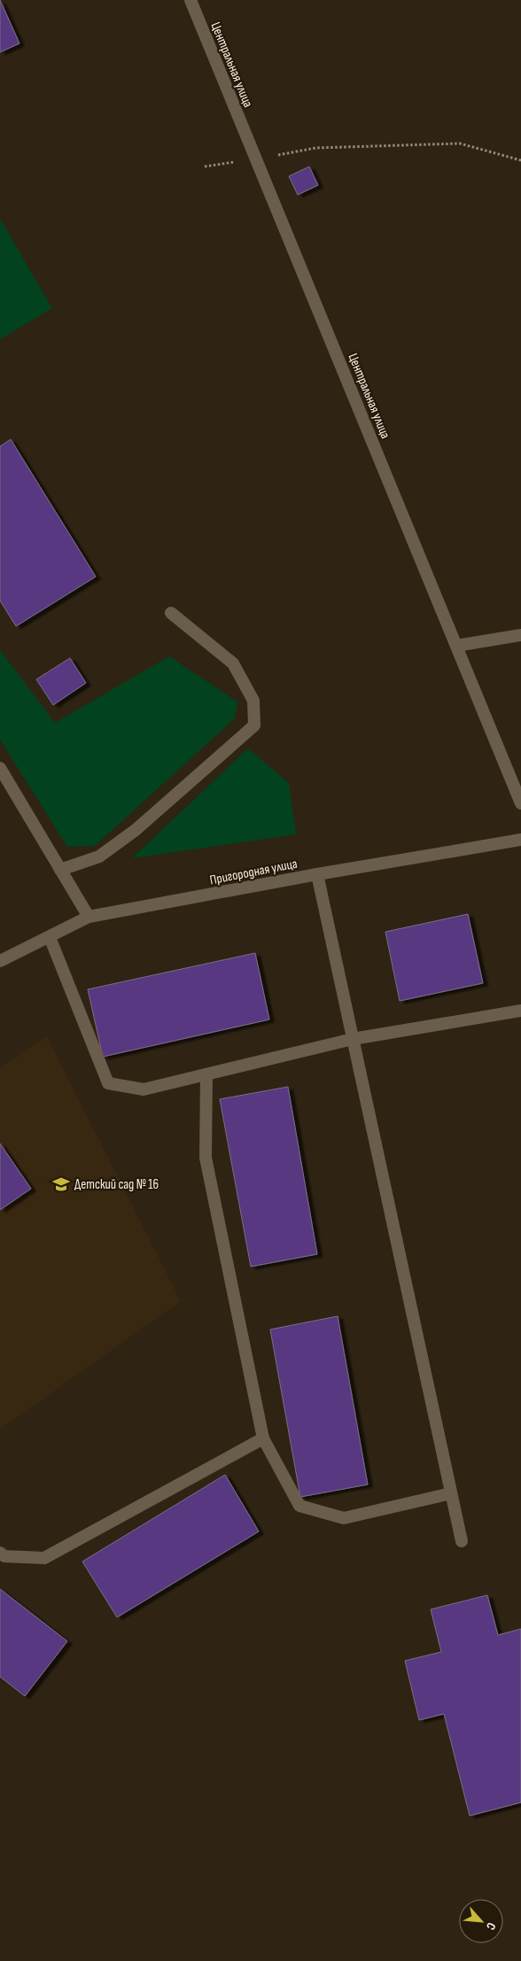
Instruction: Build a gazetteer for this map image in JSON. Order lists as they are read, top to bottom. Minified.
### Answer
{"streets":{"street":["Центральная улица","Пригородная улица"]},"places":{"school or university":["Детский сад № 16"]},"north":"bottom right"}
